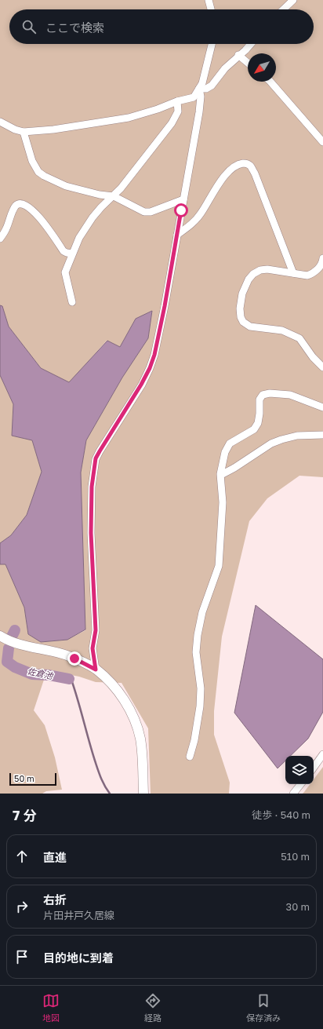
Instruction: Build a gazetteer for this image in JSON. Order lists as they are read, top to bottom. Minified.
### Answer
{"water":["佐倉池"],"scale_bar":"50 m","north":"bottom left","page":{"search":"ここで検索","scale":"50 m","heading":["7 分","徒歩 · 540 m"],"list":[["直進","510 m"],["右折","片田井戸久居線","30 m"],"目的地に到着"],"nav":["地図","経路","保存済み"]}}
